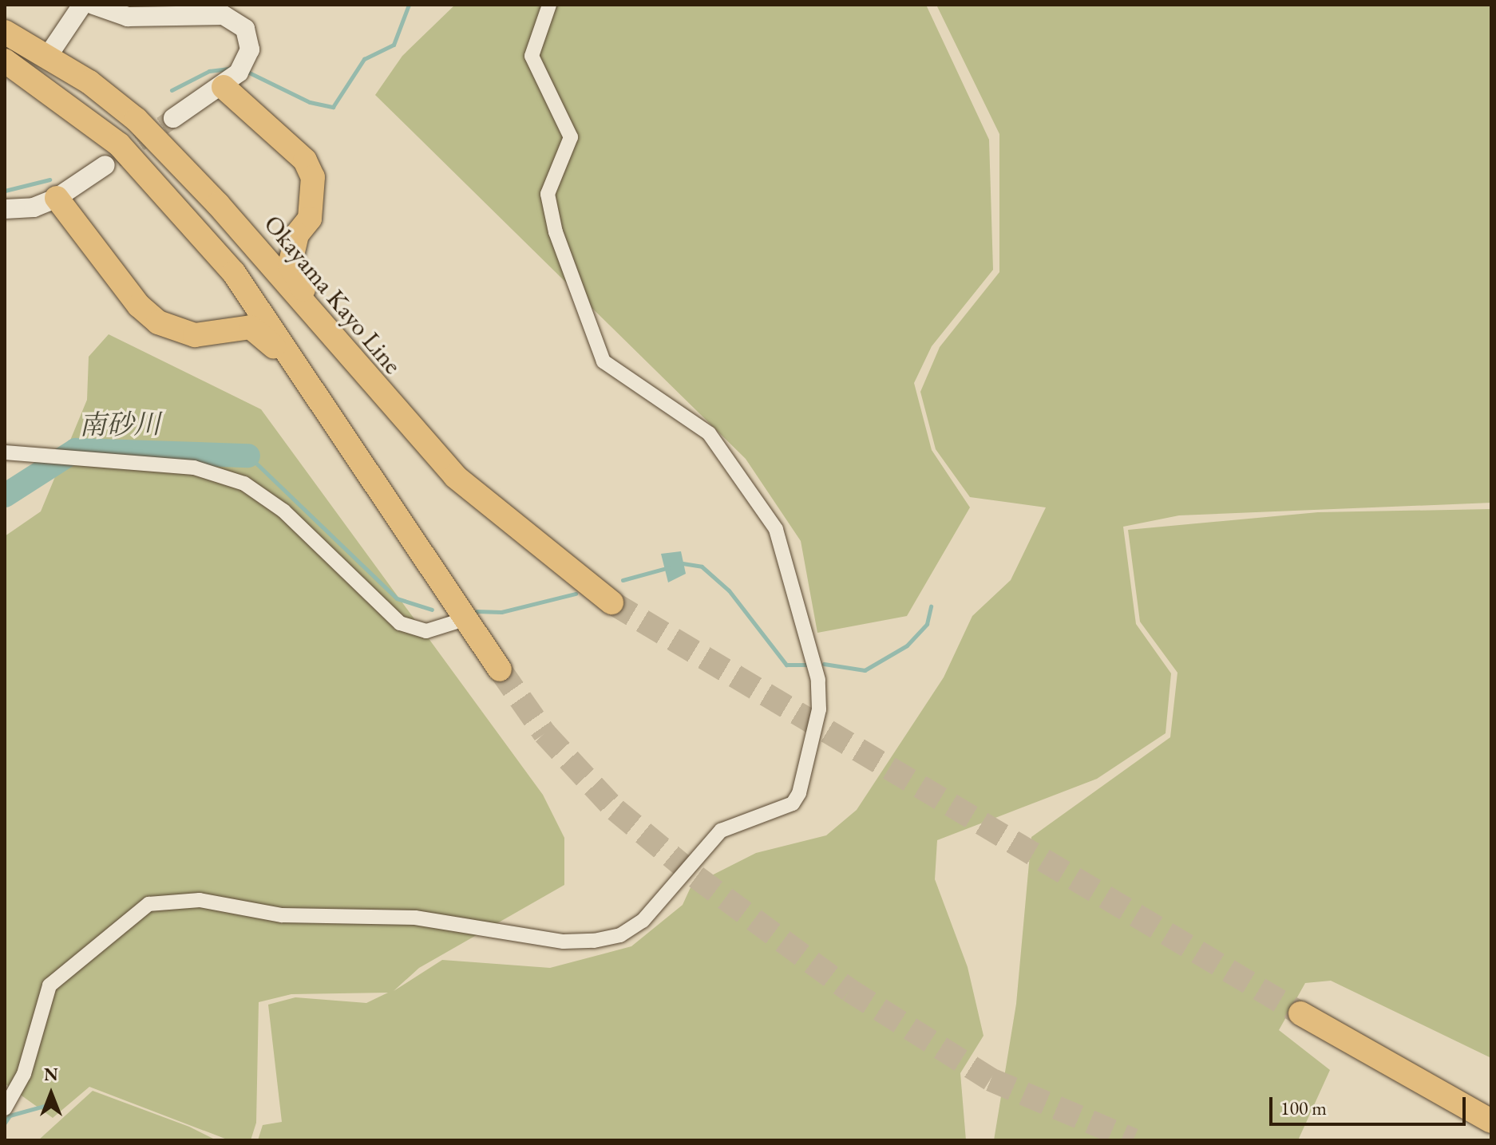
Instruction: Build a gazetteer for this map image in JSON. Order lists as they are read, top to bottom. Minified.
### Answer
{"streets":{"main road":["Okayama Kayo Line"]},"water":["南砂川"],"scale_bar":"100 m","north":"top"}
